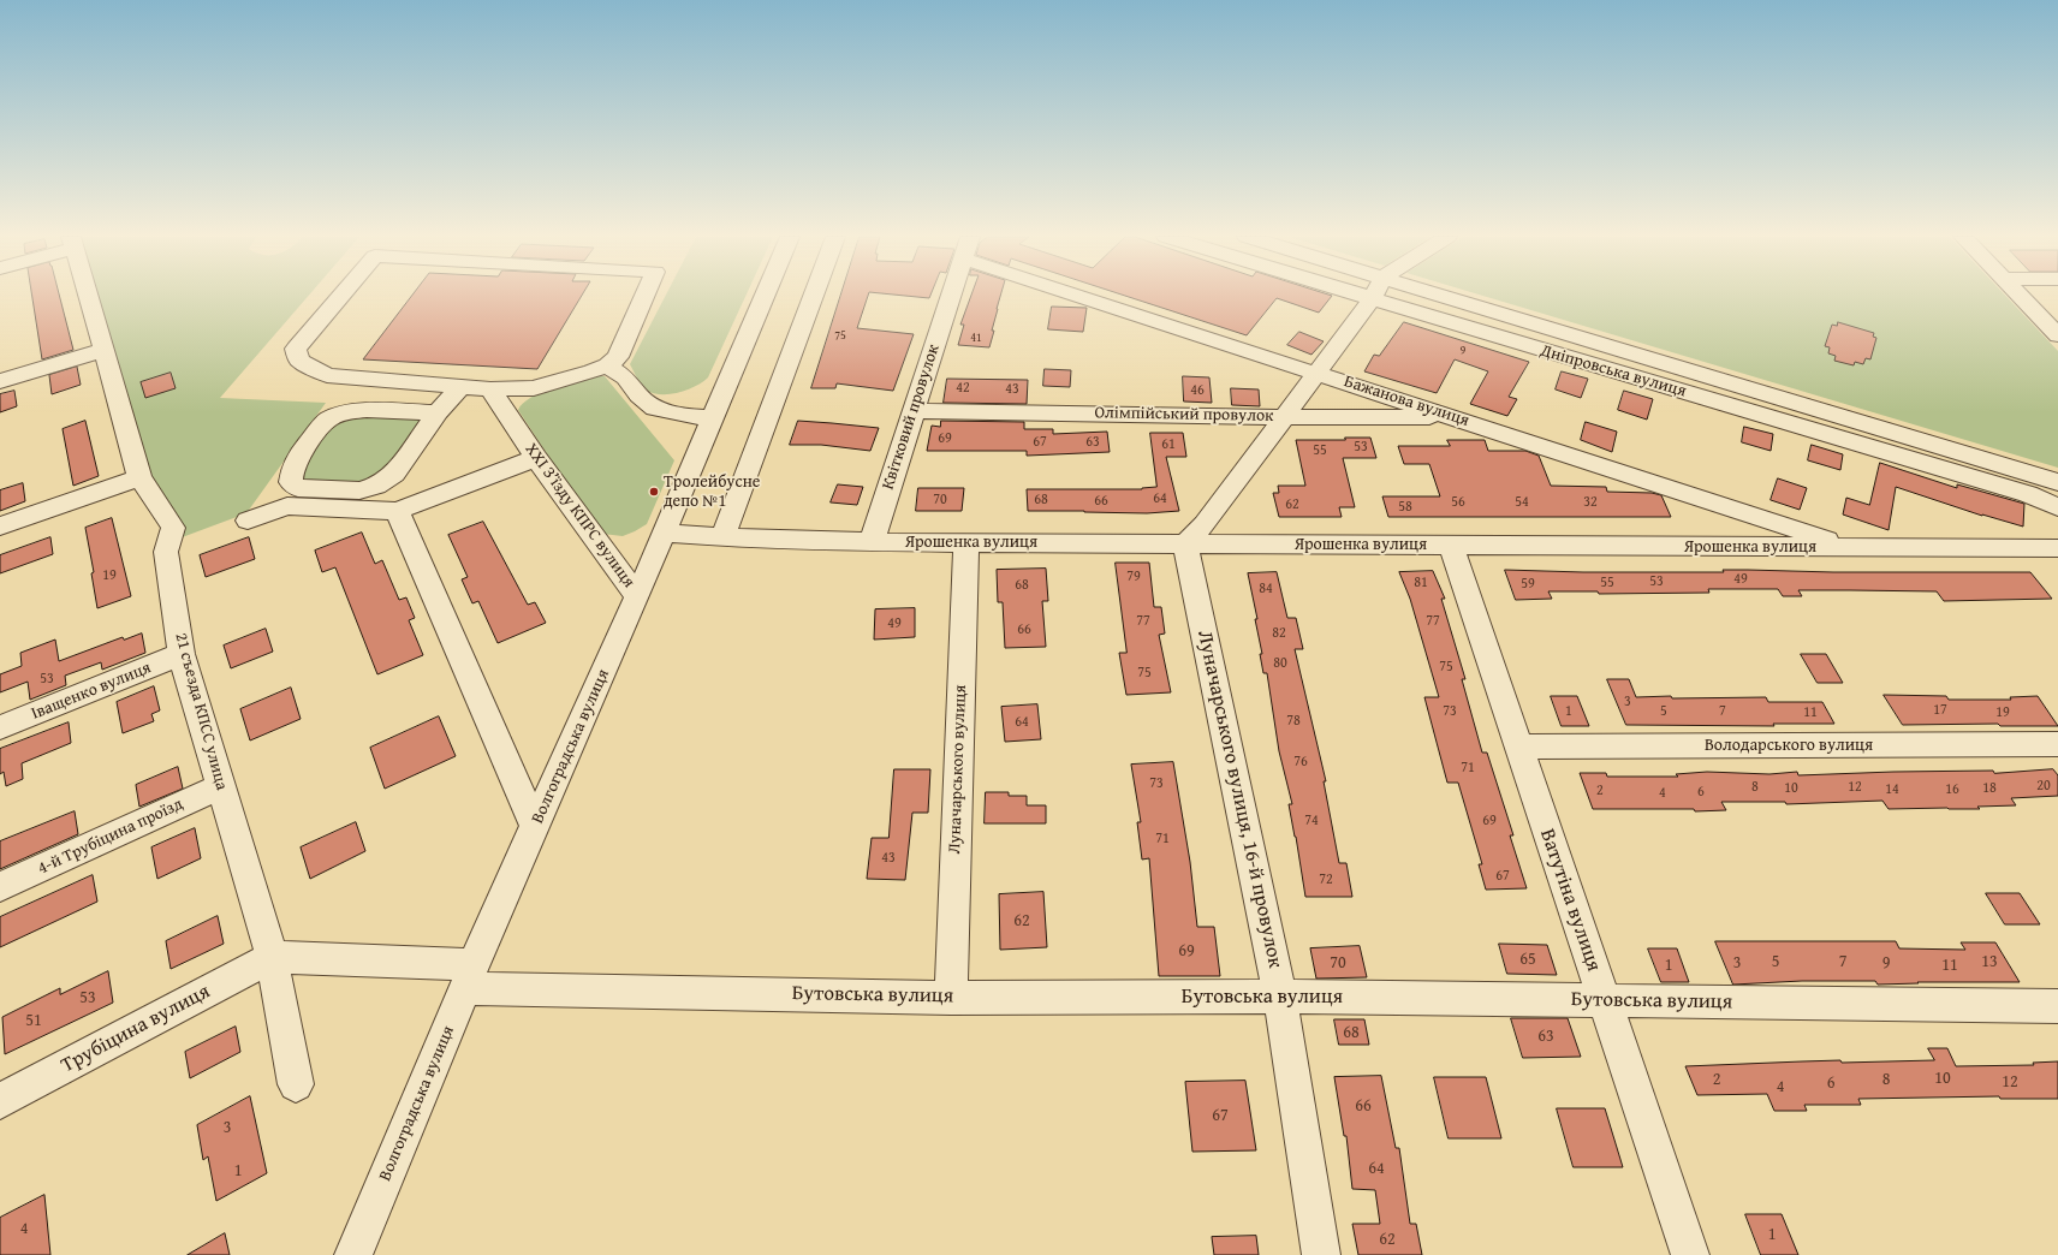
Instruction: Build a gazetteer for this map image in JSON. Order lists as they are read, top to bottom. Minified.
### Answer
{"streets":{"street":["Дніпровська вулиця","Бажанова вулиця","Олімпійський провулок","Квітковий провулок","XXI З’їзду КПРС вулиця","Ярошенка вулиця","Іващенко вулиця","21 съезда КПСС улица","Володарського вулиця","Волгоградська вулиця","Луначарського вулиця","Луначарського вулиця, 16-й провулок","4-й Трубіцина проїзд","Ватутіна вулиця","Бутовська вулиця","Трубіцина вулиця"]},"crossings":[["Бажанова вулиця","Олімпійський провулок"],["Бажанова вулиця","Ярошенка вулиця"],["Олімпійський провулок","Квітковий провулок"],["Квітковий провулок","Ярошенка вулиця"],["XXI З’їзду КПРС вулиця","Волгоградська вулиця"],["Ярошенка вулиця","Волгоградська вулиця"],["Ярошенка вулиця","Луначарського вулиця"],["Ярошенка вулиця","Луначарського вулиця, 16-й провулок"],["Ярошенка вулиця","Ватутіна вулиця"],["Іващенко вулиця","21 съезда КПСС улица"],["21 съезда КПСС улица","4-й Трубіцина проїзд"],["21 съезда КПСС улица","Бутовська вулиця"],["21 съезда КПСС улица","Трубіцина вулиця"],["Володарського вулиця","Ватутіна вулиця"],["Волгоградська вулиця","Бутовська вулиця"],["Луначарського вулиця","Бутовська вулиця"],["Луначарського вулиця, 16-й провулок","Бутовська вулиця"],["Ватутіна вулиця","Бутовська вулиця"],["Бутовська вулиця","Трубіцина вулиця"]],"places":["Тролейбусне депо №1"],"house_numbers":["75","41","9","42","43","46","69","67","63","61","53","55","64","70","68","66","56","54","32","62","58","19","79","49","53","81","55","59","68","84","77","77","49","66","82","80","75","75","53","3","17","73","1","5","7","11","19","78","64","76","71","73","20","8","12","10","18","14","16","2","6","4","74","69","71","43","67","72","62","69","65","5","7","13","70","3","9","1","11","53","51","68","63","10","2","8","12","6","4","66","67","3","64","1","4","1","62"]}
